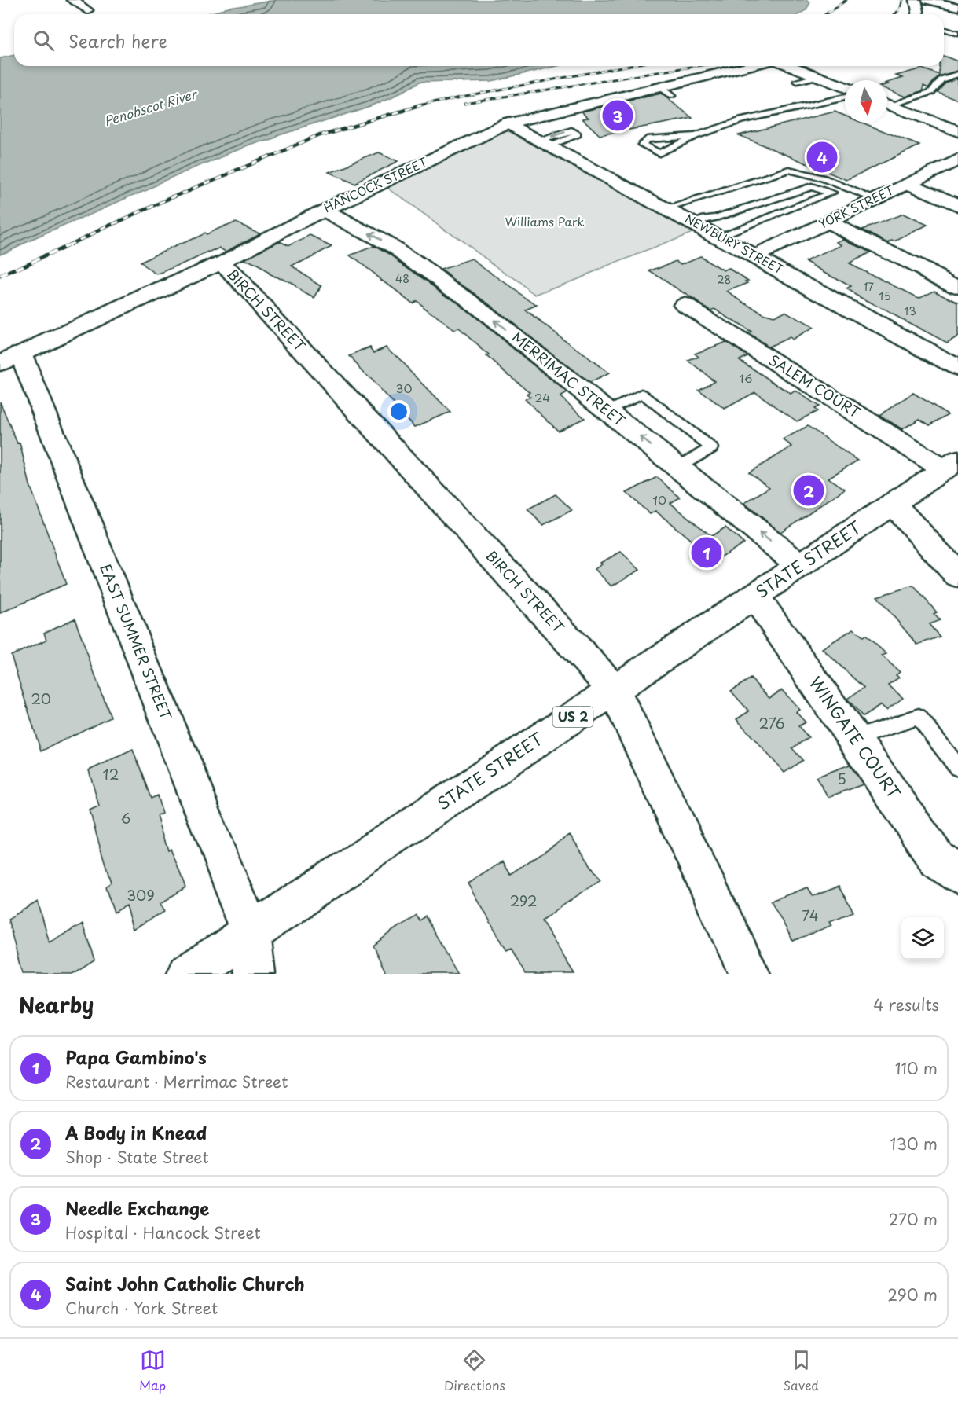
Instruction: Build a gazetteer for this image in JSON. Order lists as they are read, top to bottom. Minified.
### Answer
{"streets":{"street":["HANCOCK STREET","YORK STREET","NEWBURY STREET","BIRCH STREET","MERRIMAC STREET","SALEM COURT","STATE STREET","EAST SUMMER STREET","US 2","WINGATE COURT"]},"crossings":[["HANCOCK STREET","NEWBURY STREET"],["HANCOCK STREET","BIRCH STREET"],["HANCOCK STREET","MERRIMAC STREET"],["HANCOCK STREET","EAST SUMMER STREET"],["YORK STREET","NEWBURY STREET"],["BIRCH STREET","STATE STREET"],["MERRIMAC STREET","STATE STREET"],["SALEM COURT","STATE STREET"],["STATE STREET","EAST SUMMER STREET"],["STATE STREET","WINGATE COURT"]],"one_way":["MERRIMAC STREET"],"water":["Penobscot River"],"parks":["Williams Park"],"house_numbers":["48","28","17","15","13","16","30","24","10","20","276","12","5","6","309","292","74"],"north":"bottom","page":{"search":"Search here","pins":["3","4","2","1"],"heading":["Nearby","4 results"],"list":[{"mark":"1","name":"Papa Gambino's","note":"Restaurant · Merrimac Street","value":"110 m"},{"mark":"2","name":"A Body in Knead","note":"Shop · State Street","value":"130 m"},{"mark":"3","name":"Needle Exchange","note":"Hospital · Hancock Street","value":"270 m"},{"mark":"4","name":"Saint John Catholic Church","note":"Church · York Street","value":"290 m"}],"nav":["Map","Directions","Saved"]}}
